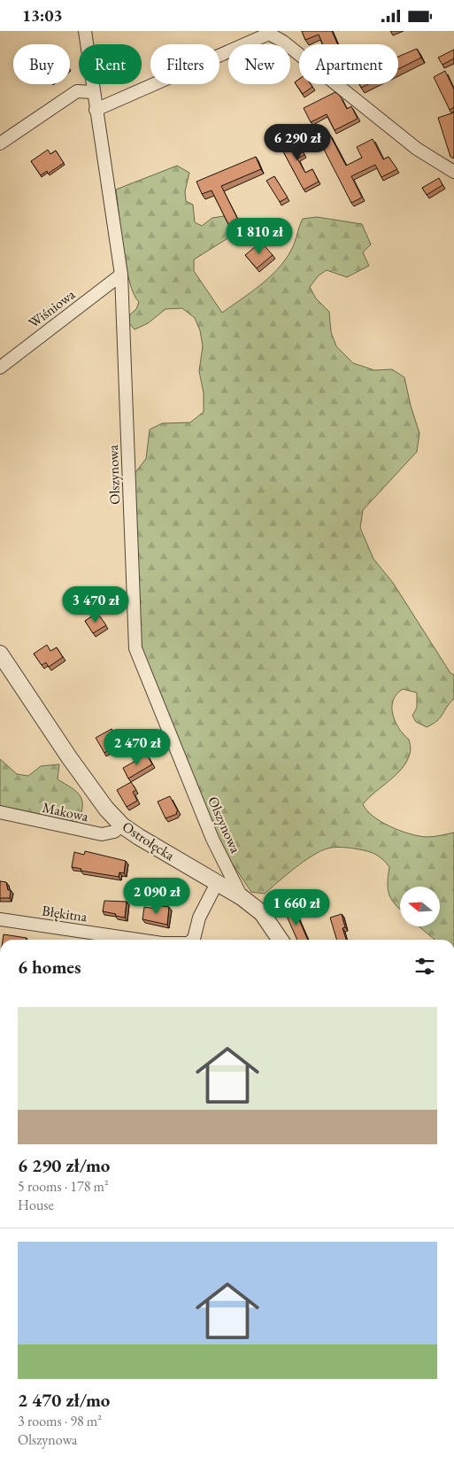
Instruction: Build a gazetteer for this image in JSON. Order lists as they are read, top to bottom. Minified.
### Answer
{"streets":{"street":["Wiśniowa","Olszynowa","Makowa","Ostrołęcka","Błękitna"]},"crossings":[["Wiśniowa","Olszynowa"],["Olszynowa","Ostrołęcka"],["Makowa","Ostrołęcka"],["Ostrołęcka","Błękitna"]],"north":"left","page":{"status":"13:03","chip":["Buy","Rent","Filters","New","Apartment"],"price":["6 290 zł","1 810 zł","3 470 zł","2 470 zł","2 090 zł","1 660 zł"],"heading":"6 homes","list":[{"name":"6 290 zł/mo","note":"5 rooms · 178 m² · House"},{"name":"2 470 zł/mo","note":"3 rooms · 98 m² · Olszynowa"}]}}
